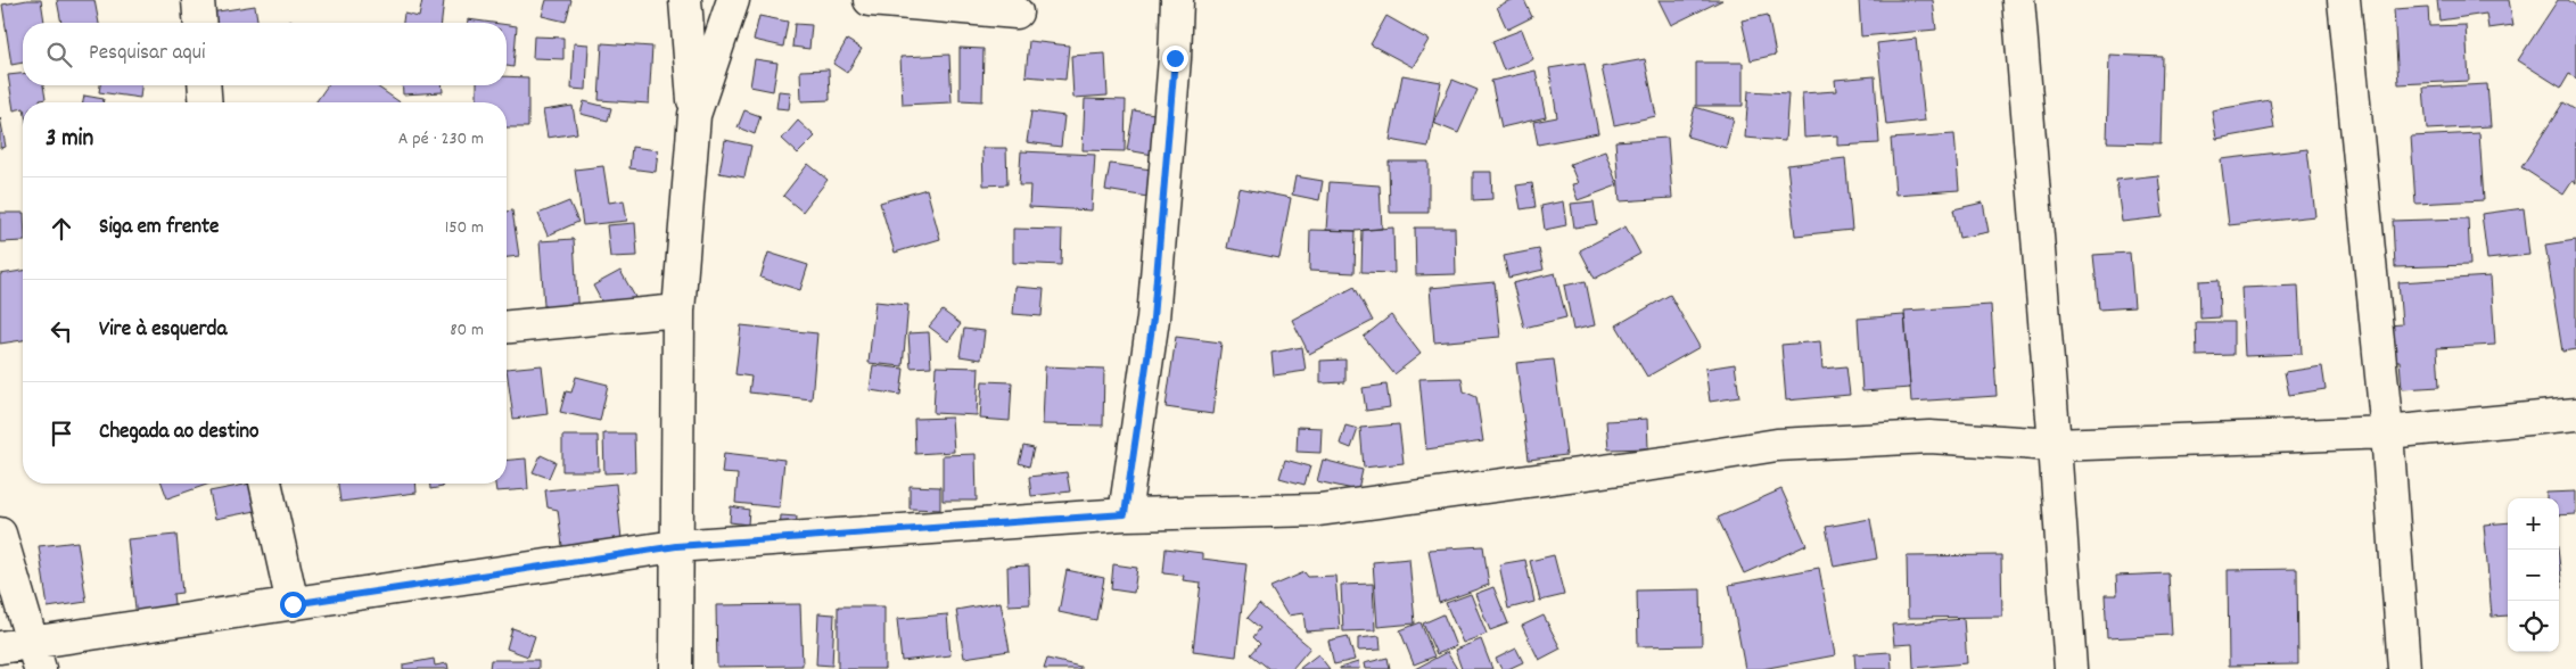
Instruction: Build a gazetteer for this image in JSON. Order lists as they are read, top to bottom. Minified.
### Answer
{"page":{"search":"Pesquisar aqui","heading":["3 min","A pé · 230 m"],"list":[["Siga em frente","150 m"],["Vire à esquerda","80 m"],"Chegada ao destino"],"map_buttons":["+","−"]}}
